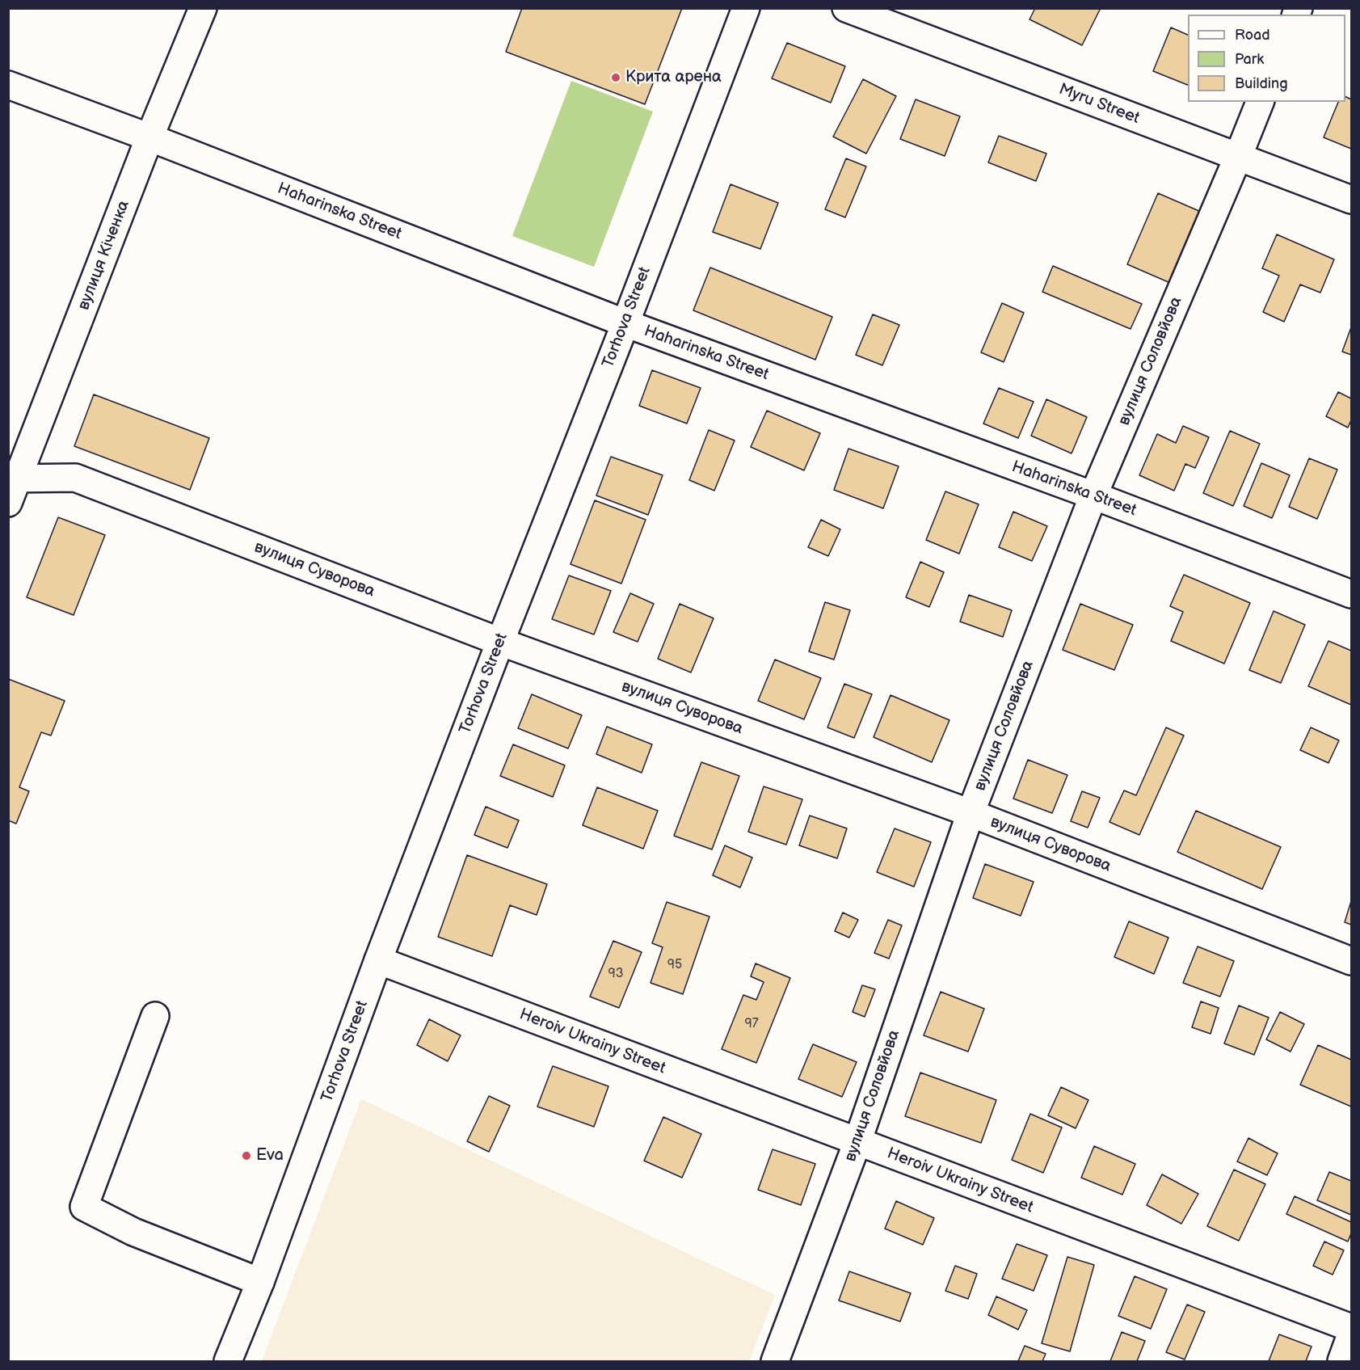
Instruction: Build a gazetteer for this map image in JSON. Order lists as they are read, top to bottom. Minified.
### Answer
{"streets":{"street":["Myru Street","Haharinska Street","вулиця Кіченка","Torhova Street","вулиця Соловйова","вулиця Суворова","Heroiv Ukrainy Street"]},"crossings":[["Myru Street","вулиця Соловйова"],["Haharinska Street","вулиця Кіченка"],["Haharinska Street","Torhova Street"],["Haharinska Street","вулиця Соловйова"],["вулиця Кіченка","вулиця Суворова"],["Torhova Street","вулиця Суворова"],["Torhova Street","Heroiv Ukrainy Street"],["вулиця Соловйова","вулиця Суворова"],["вулиця Соловйова","Heroiv Ukrainy Street"]],"places":["Крита арена","Eva"],"house_numbers":["95","93","97"],"legend":["Road","Park","Building"]}
